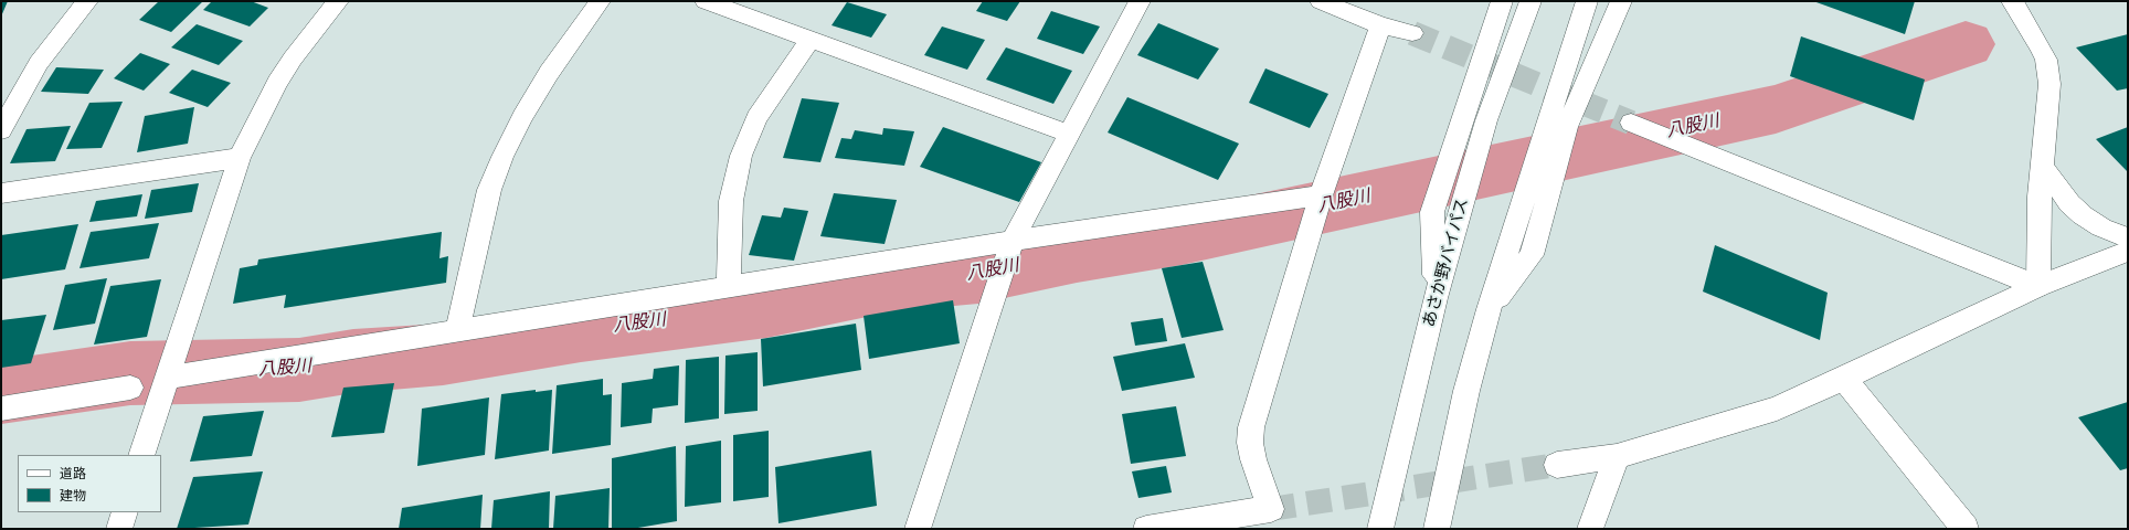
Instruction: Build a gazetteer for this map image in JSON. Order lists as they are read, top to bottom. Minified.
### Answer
{"streets":{"main road":["あさか野バイパス"]},"water":["八股川"],"legend":["道路","建物"]}
